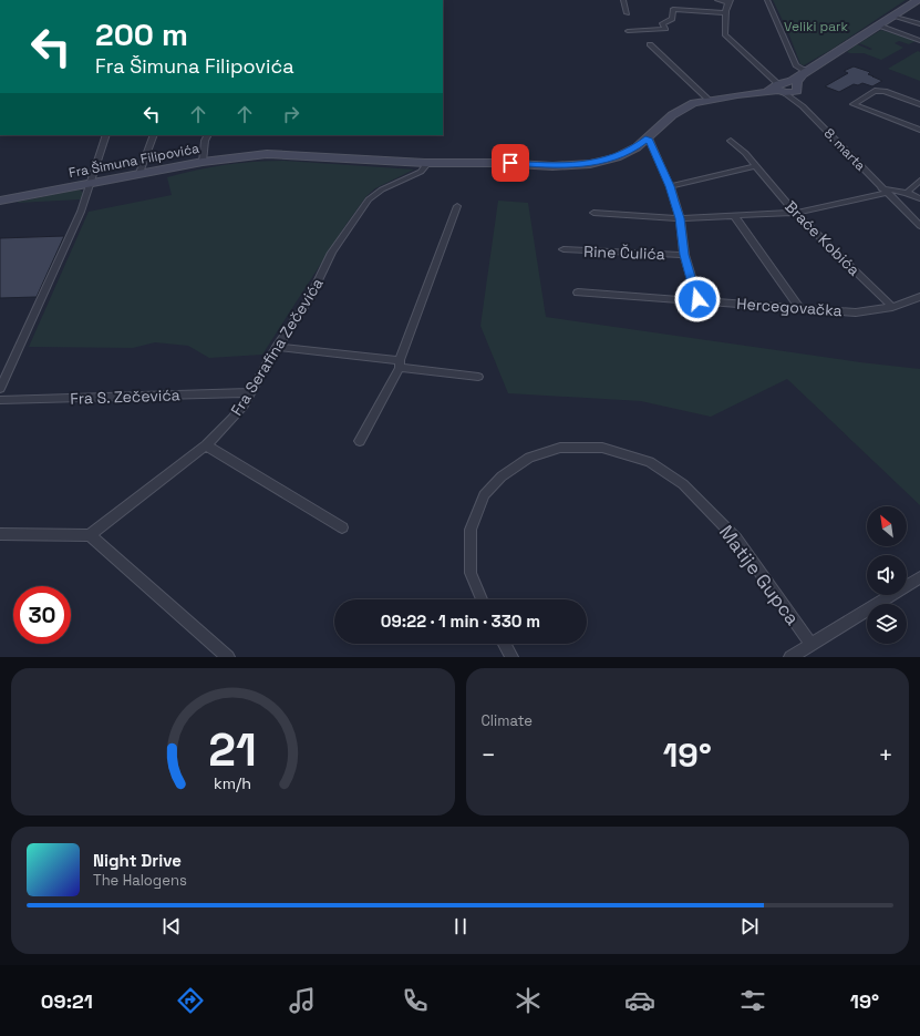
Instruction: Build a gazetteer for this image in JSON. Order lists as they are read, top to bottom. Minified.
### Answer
{"streets":{"main road":["Fra Šimuna Filipovića"],"street":["8. marta","Braće Kobića","Rine Čulića","Hercegovačka","Fra Serafina Zečevića","Fra S. Zečevića","Matije Gupca"]},"crossings":[["Fra Šimuna Filipovića","Fra Serafina Zečevića"],["Braće Kobića","Hercegovačka"],["Fra Serafina Zečevića","Fra S. Zečevića"]],"parks":["Veliki park"],"north":"top left","page":{"turn":["200 m","Fra Šimuna Filipovića"],"limit":"30","trip":"09:22 · 1 min · 330 m","tile":"Climate","heat":["−","19°","+"],"song":["Night Drive","The Halogens"],"tabs":["09:21","19°"],"gauge":["21","km/h"]}}
